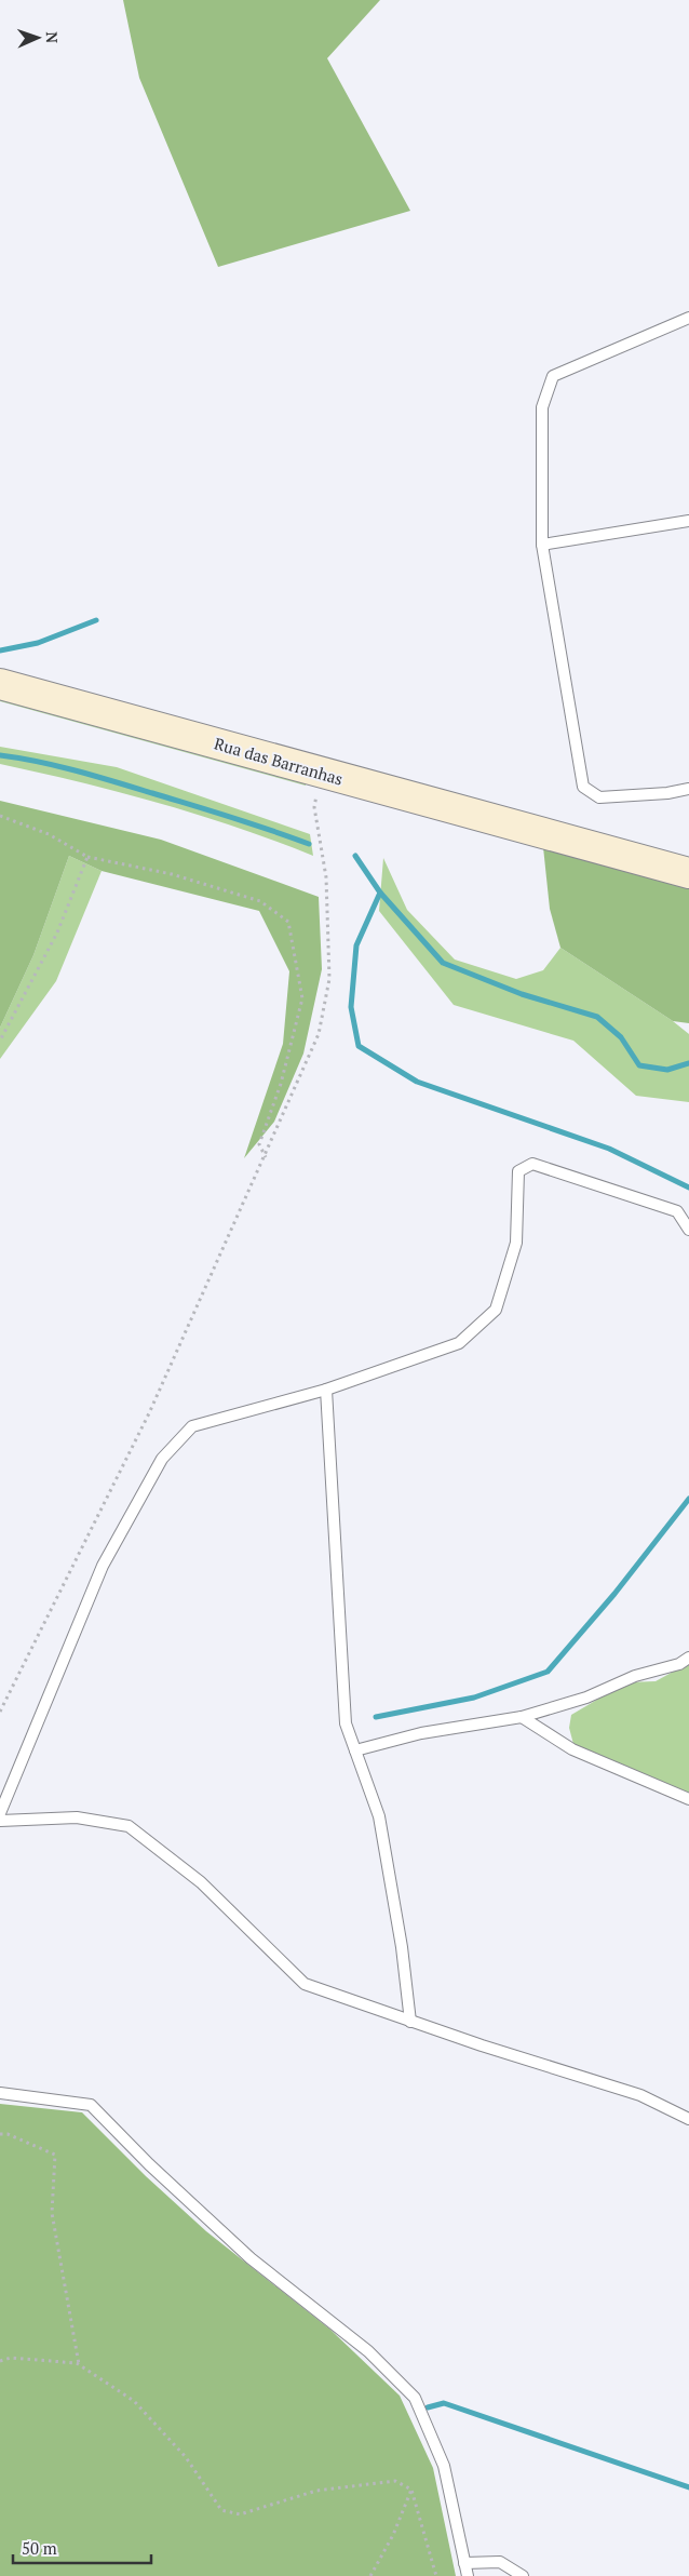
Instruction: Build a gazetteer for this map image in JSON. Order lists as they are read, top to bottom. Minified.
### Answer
{"streets":{"main road":["Rua das Barranhas"]},"scale_bar":"50 m","north":"right"}
